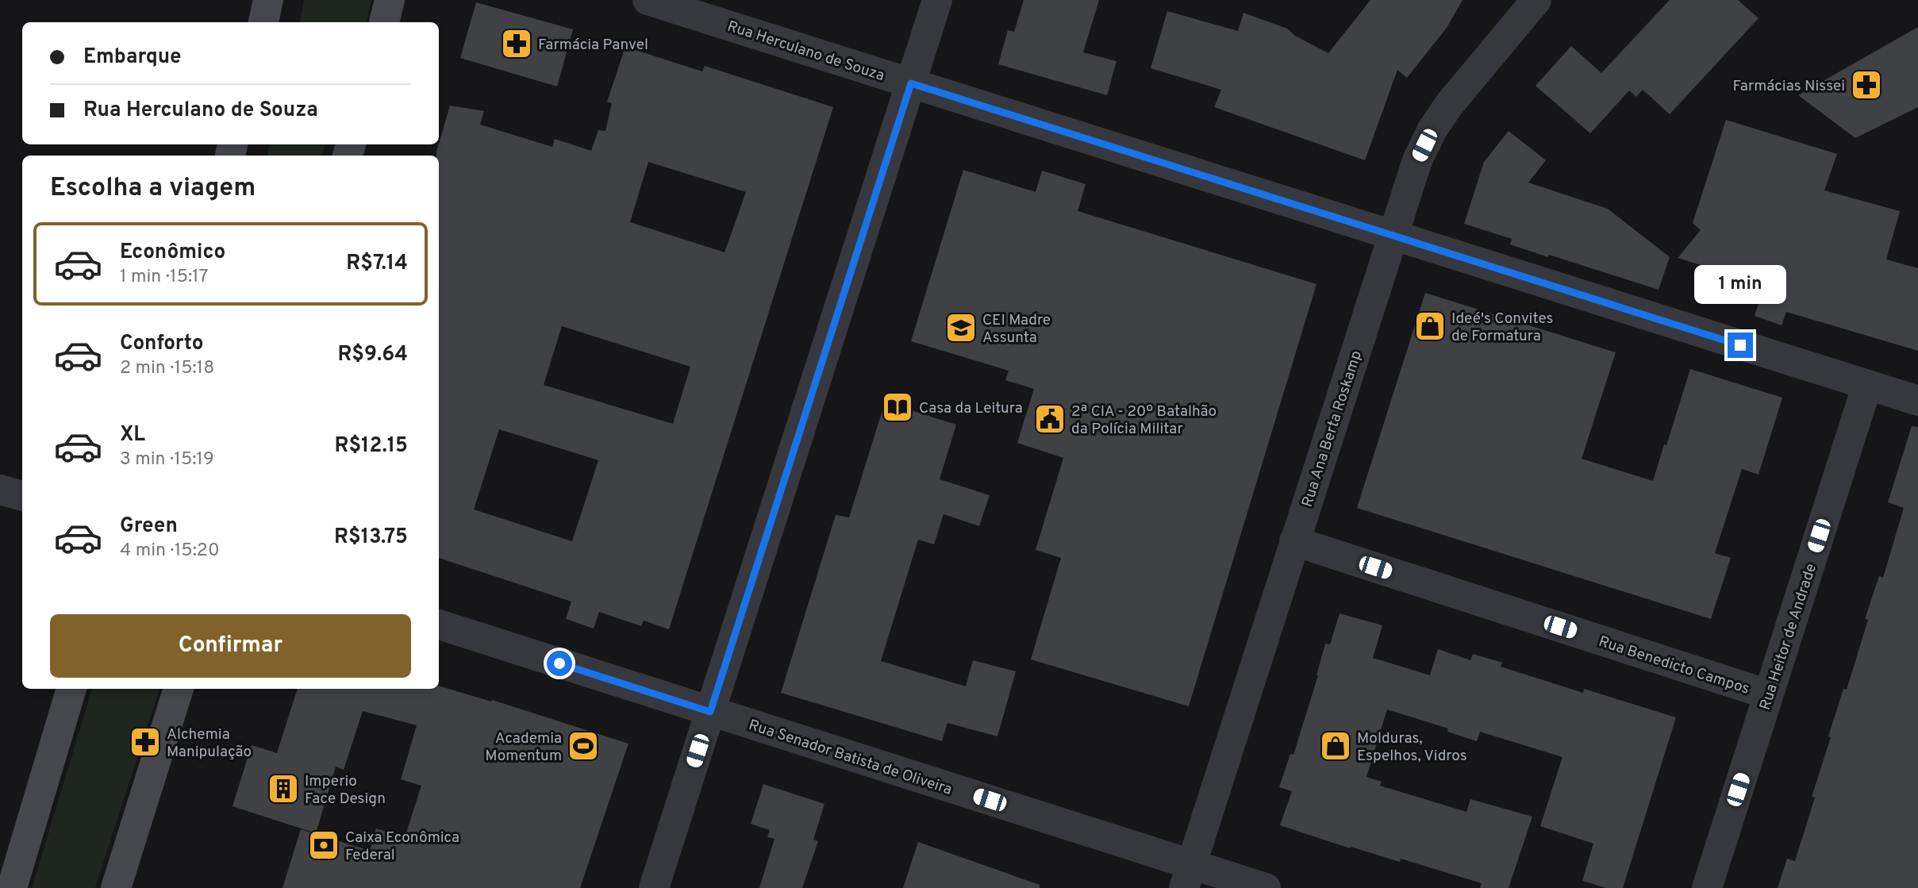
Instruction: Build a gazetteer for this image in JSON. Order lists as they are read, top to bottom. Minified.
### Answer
{"streets":{"street":["Rua Herculano de Souza","Rua Ana Berta Roskamp","Rua Heitor de Andrade","Rua Benedicto Campos","Rua Senador Batista de Oliveira"]},"crossings":[["Rua Herculano de Souza","Rua Ana Berta Roskamp"],["Rua Herculano de Souza","Rua Heitor de Andrade"],["Rua Ana Berta Roskamp","Rua Benedicto Campos"],["Rua Ana Berta Roskamp","Rua Senador Batista de Oliveira"],["Rua Heitor de Andrade","Rua Benedicto Campos"]],"places":{"pharmacy":["Farmácia Panvel","Farmácias Nissei","Alchemia Manipulação"],"shop":["Ideé's Convites de Formatura","Molduras, Espelhos, Vidros"],"school or university":["CEI Madre Assunta"],"library":["Casa da Leitura"],"public building":["2ª CIA - 20º Batalhão da Polícia Militar"],"sports":["Academia Momentum"],"building":["Imperio Face Design"],"bank":["Caixa Econômica Federal"]},"page":{"banner":["Embarque","Rua Herculano de Souza"],"heading":"Escolha a viagem","list":[{"name":"Econômico","note":"1 min · 15:17","value":"R$7.14"},{"name":"Conforto","note":"2 min · 15:18","value":"R$9.64"},{"name":"XL","note":"3 min · 15:19","value":"R$12.15"},{"name":"Green","note":"4 min · 15:20","value":"R$13.75"}],"bubble":"1 min","buttons":"Confirmar"}}
